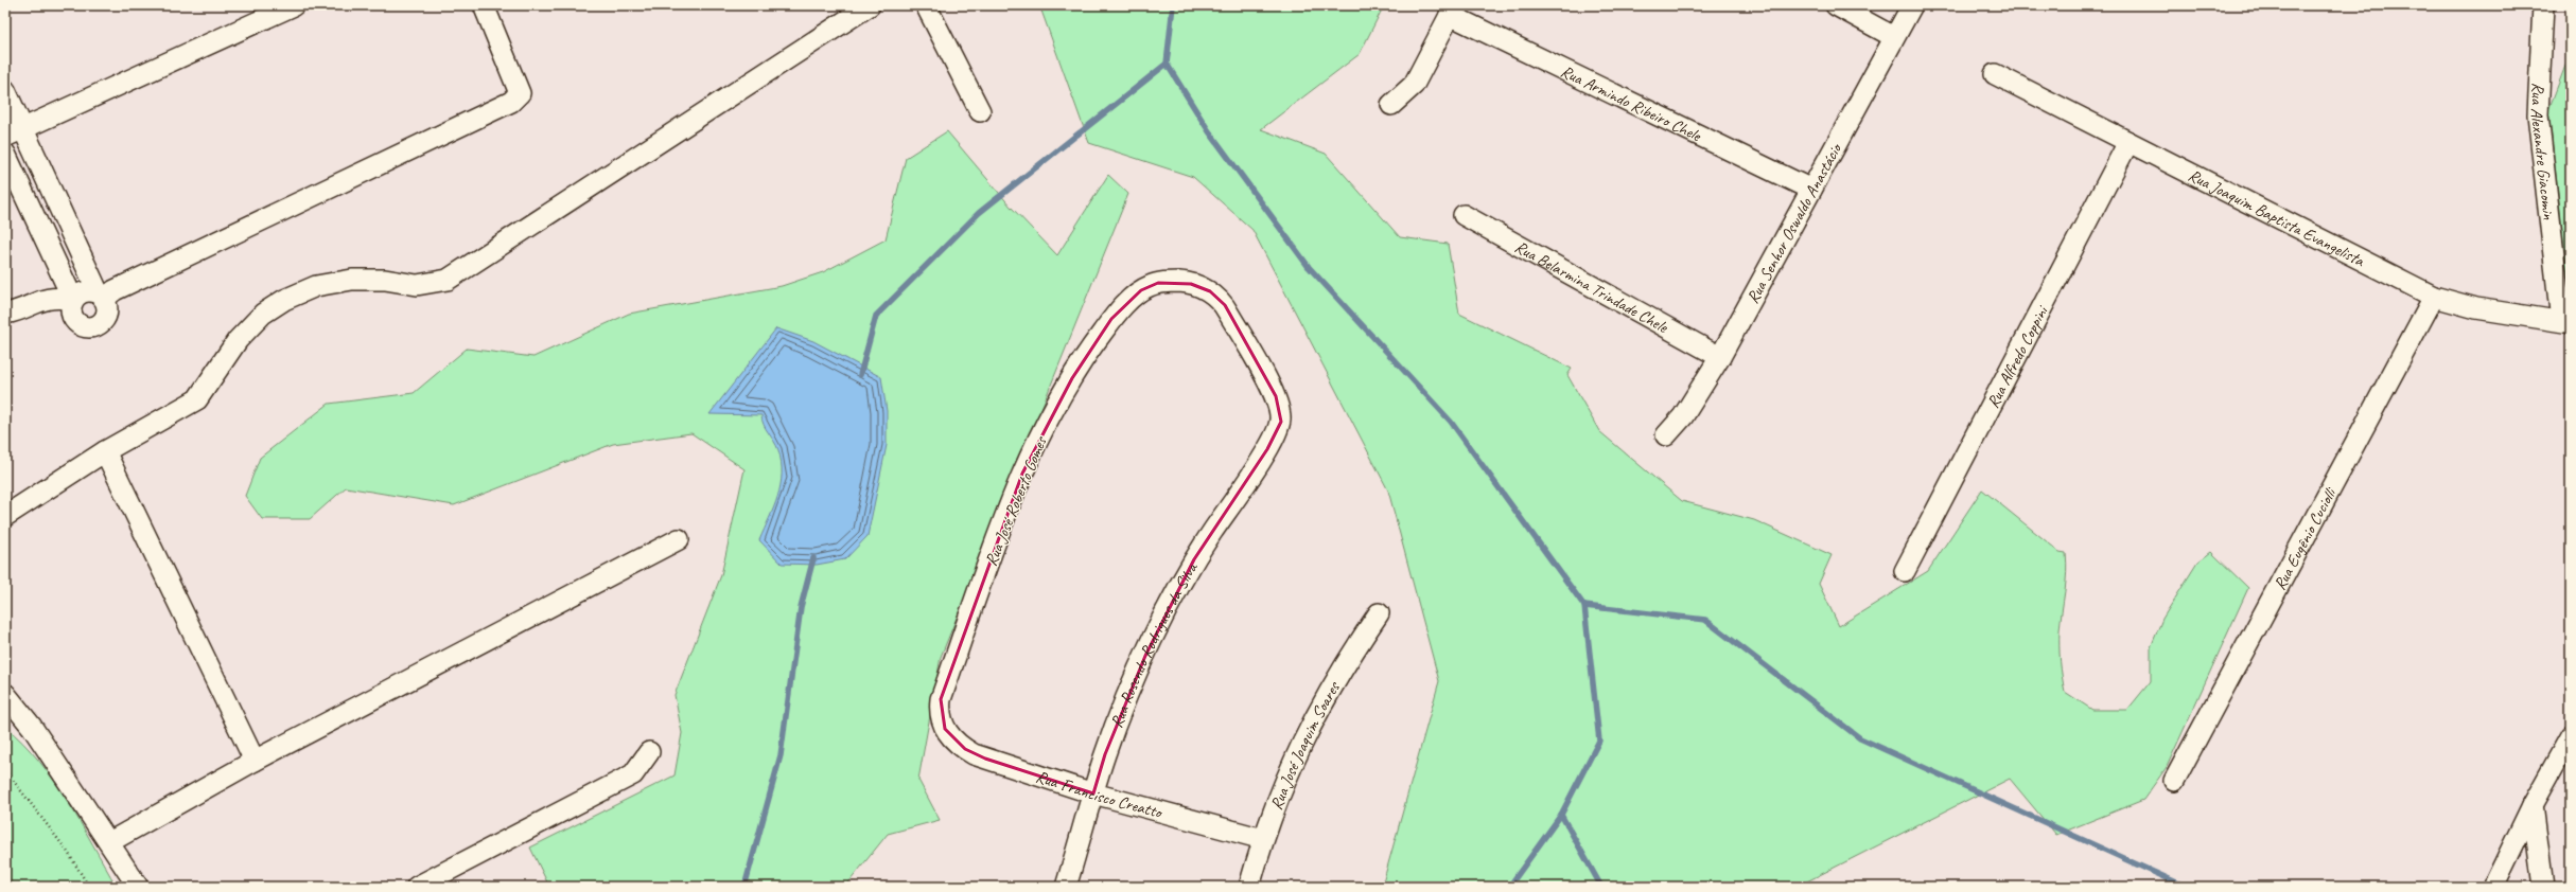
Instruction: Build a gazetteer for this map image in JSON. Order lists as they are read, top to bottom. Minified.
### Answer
{"streets":{"street":["Rua Armindo Ribeiro Chele","Rua Alexandre Giacomin","Rua Joaquim Baptista Evangelista","Rua Senhor Oswaldo Anastácio","Rua Belarmina Trindade Chele","Rua Alfredo Coppini","Rua José Roberto Gomes","Rua Eugênio Cuciolli","Rua Rosendo Rodrigues da Silva","Rua José Joaquim Soares","Rua Francisco Creatto"]},"crossings":[["Rua Armindo Ribeiro Chele","Rua Senhor Oswaldo Anastácio"],["Rua Alexandre Giacomin","Rua Joaquim Baptista Evangelista"],["Rua Joaquim Baptista Evangelista","Rua Alfredo Coppini"],["Rua Joaquim Baptista Evangelista","Rua Eugênio Cuciolli"],["Rua Senhor Oswaldo Anastácio","Rua Belarmina Trindade Chele"],["Rua José Roberto Gomes","Rua Rosendo Rodrigues da Silva"],["Rua José Roberto Gomes","Rua Francisco Creatto"],["Rua Rosendo Rodrigues da Silva","Rua Francisco Creatto"],["Rua José Joaquim Soares","Rua Francisco Creatto"]]}
